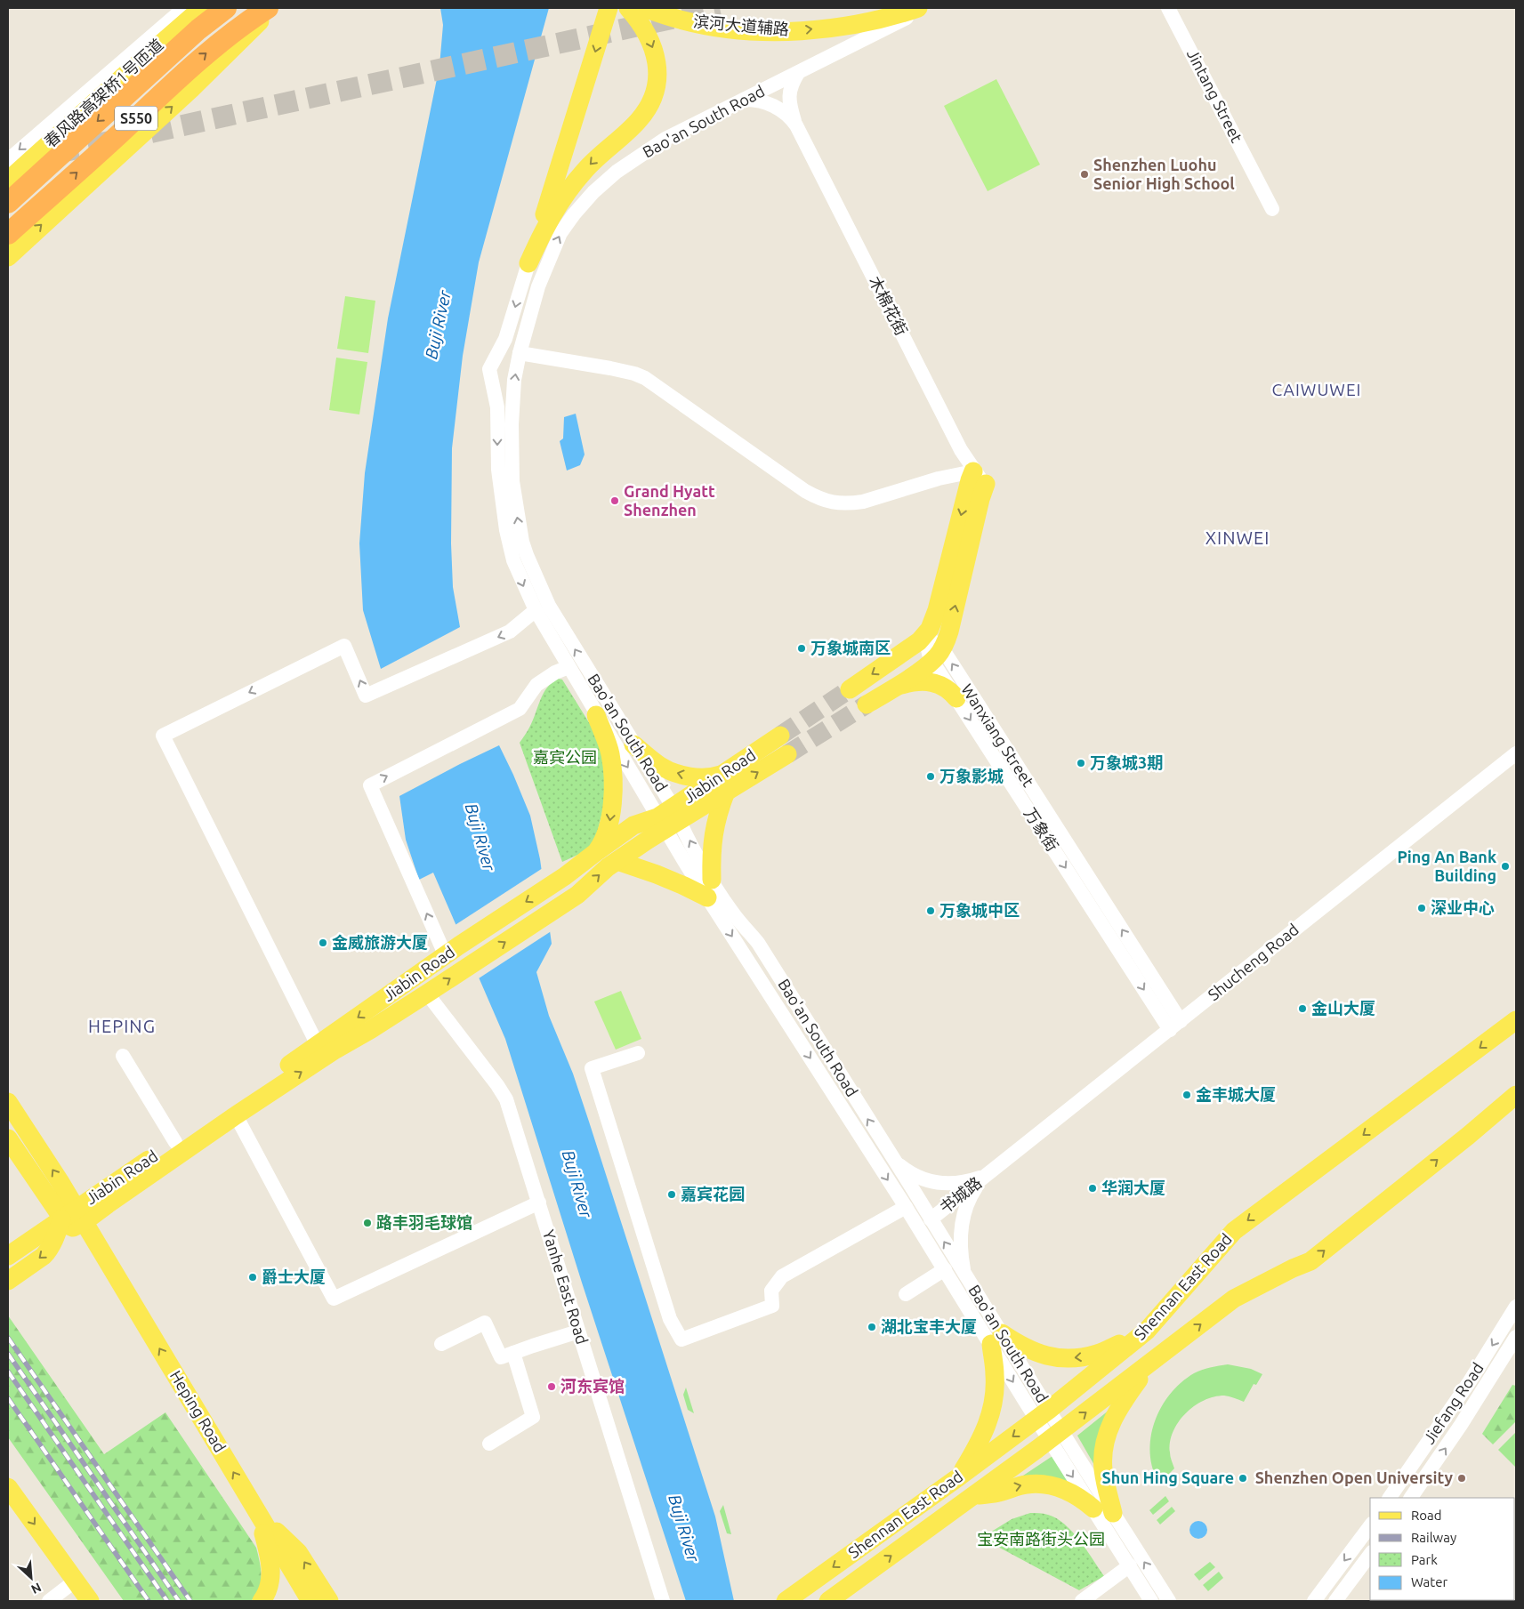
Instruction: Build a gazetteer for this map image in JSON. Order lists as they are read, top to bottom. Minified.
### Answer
{"streets":{"highway":["S550"],"main road":["滨河大道辅路","春风路高架桥1号匝道","Jiabin Road","Shennan East Road","Heping Road"],"street":["Jintang Street","Bao'an South Road","木棉花街","Wanxiang Street","万象街","Shucheng Road","书城路","Yanhe East Road","Jiefang Road"]},"crossings":[["Bao'an South Road","木棉花街"],["Bao'an South Road","Jiabin Road"],["Bao'an South Road","书城路"],["Bao'an South Road","Shennan East Road"],["Wanxiang Street","万象街"],["Wanxiang Street","Shucheng Road"],["Jiabin Road","Yanhe East Road"],["Jiabin Road","Heping Road"],["万象街","Shucheng Road"],["Shucheng Road","书城路"]],"one_way":["滨河大道辅路","Wanxiang Street","万象街","Heping Road"],"districts":["CAIWUWEI","XINWEI","HEPING"],"water":["Buji River"],"parks":["嘉宾公园","宝安南路街头公园"],"places":["Shenzhen Luohu Senior High School","Grand Hyatt Shenzhen","万象城南区","万象城3期","万象影城","Ping An Bank Building","深业中心","万象城中区","金威旅游大厦","金山大厦","金丰城大厦","华润大厦","嘉宾花园","路丰羽毛球馆","爵士大厦","湖北宝丰大厦","河东宾馆","Shun Hing Square","Shenzhen Open University"],"legend":["Road","Railway","Park","Water"],"north":"bottom right"}
